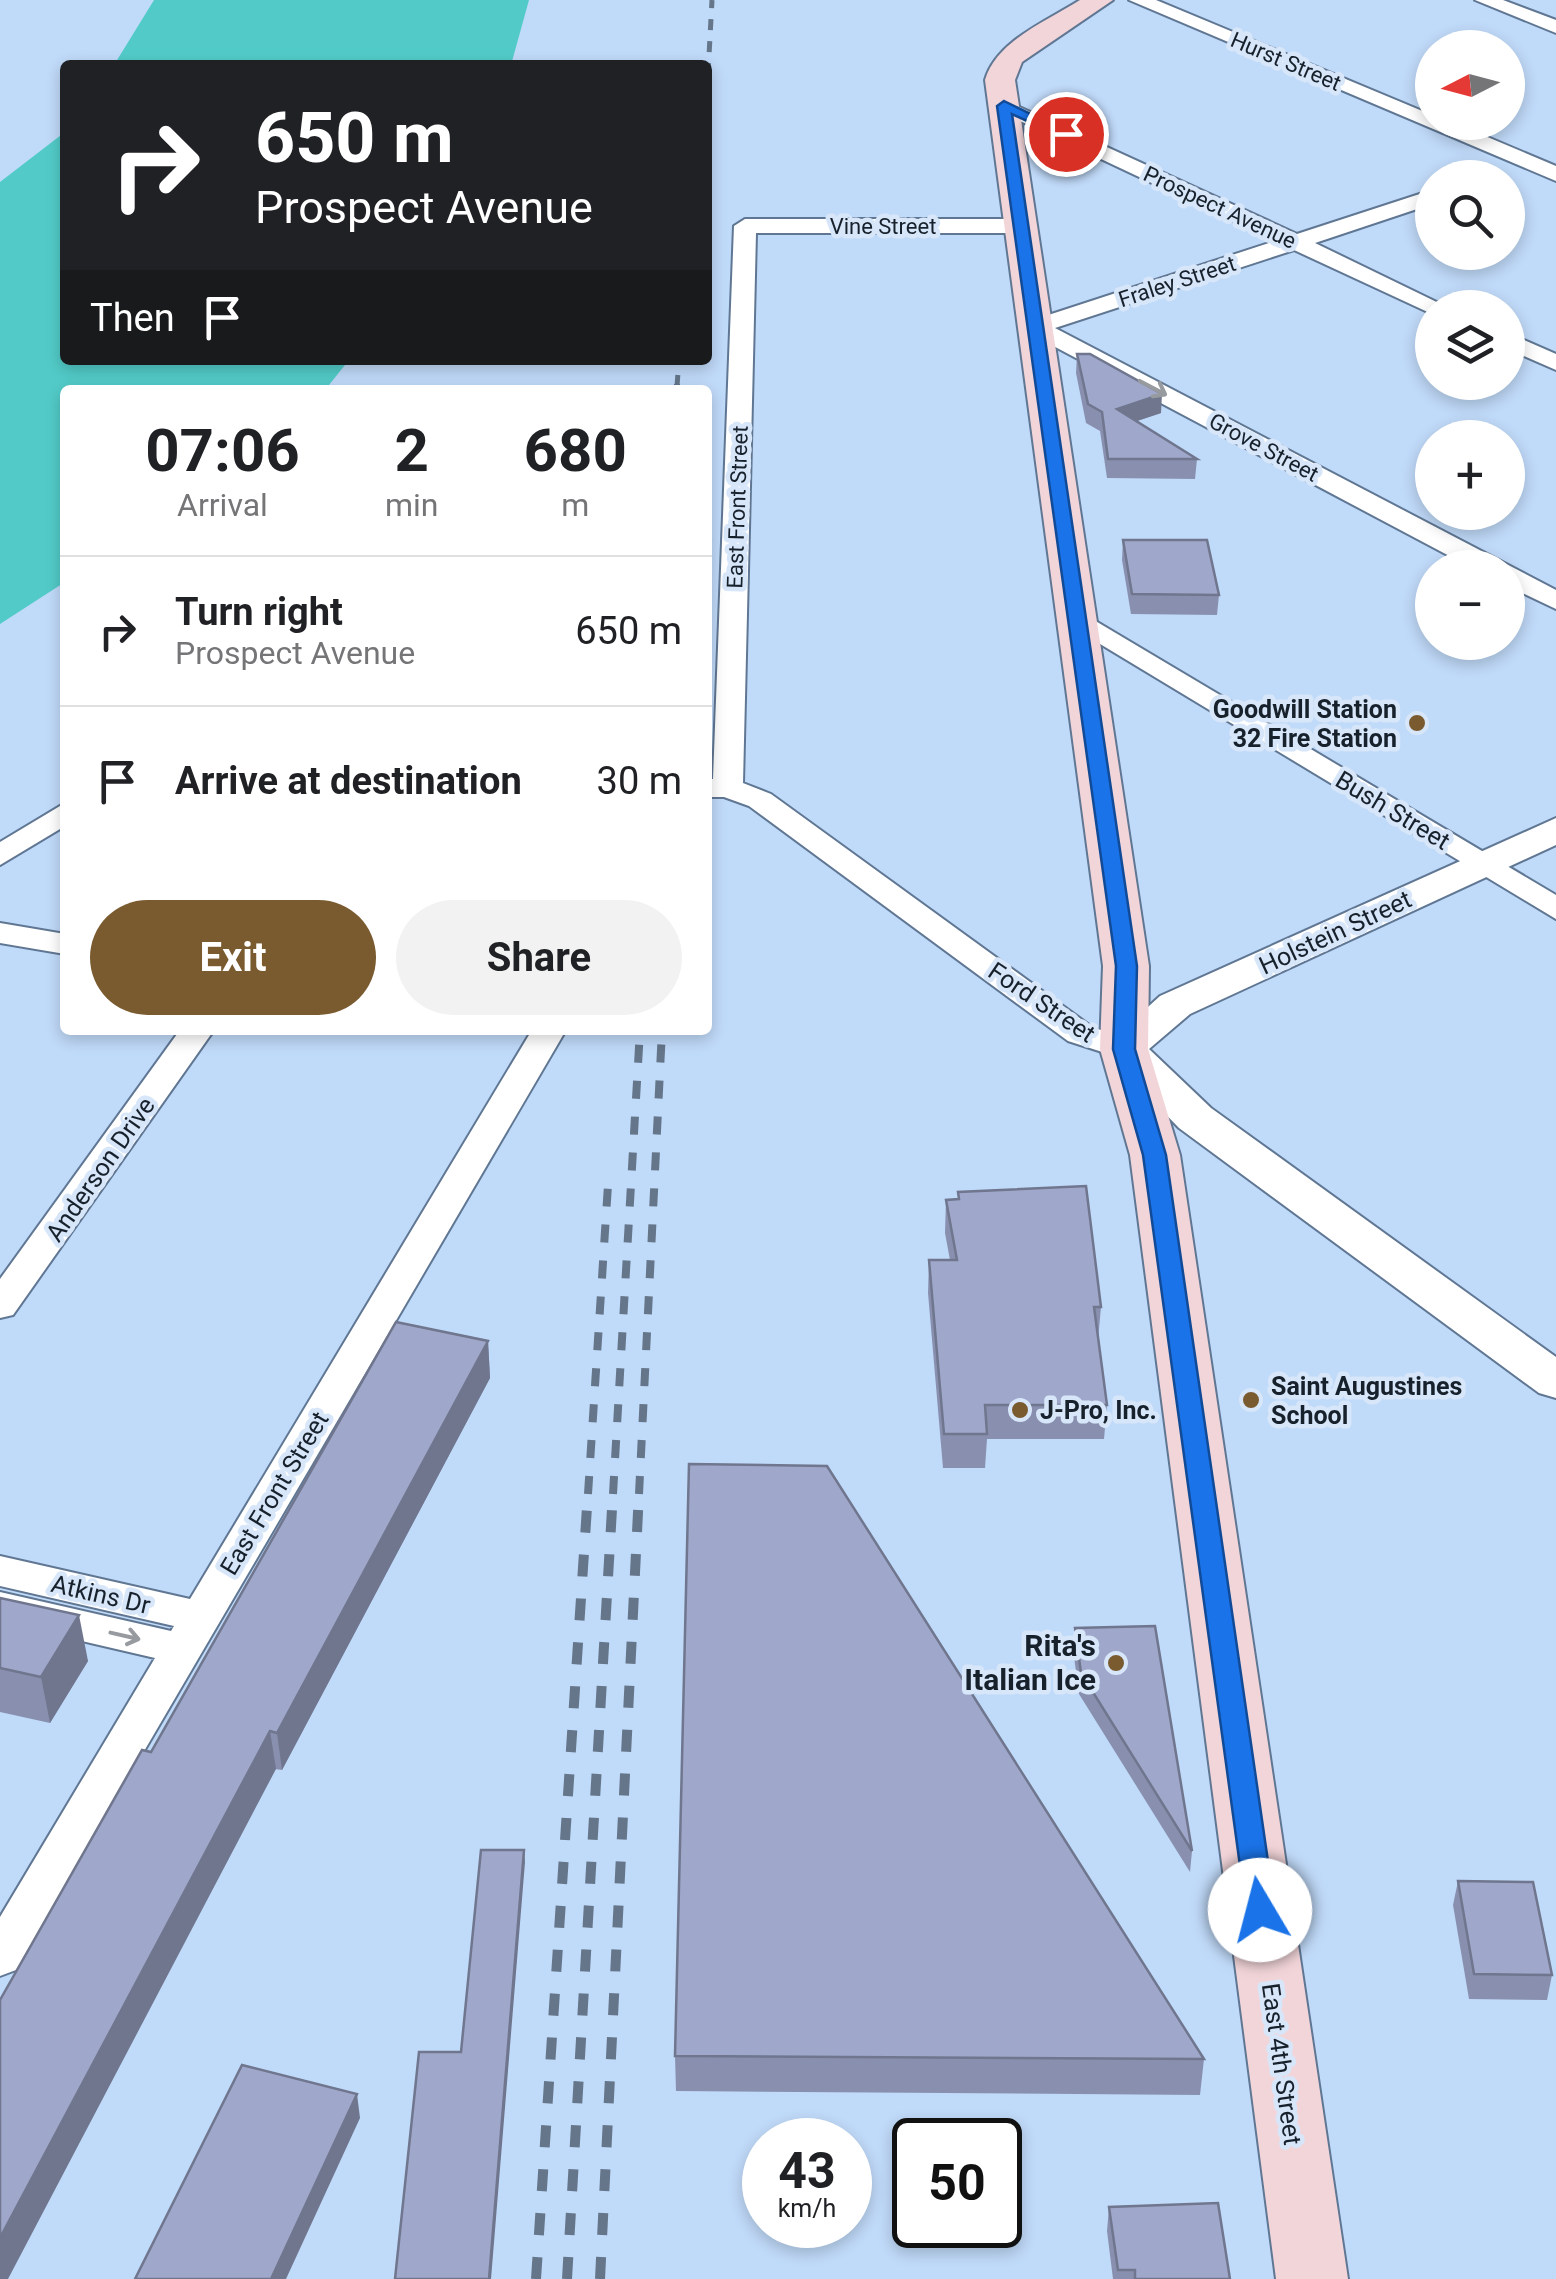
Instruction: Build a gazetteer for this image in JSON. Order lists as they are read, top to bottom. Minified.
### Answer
{"streets":{"main road":["East 4th Street"],"street":["Hurst Street","Prospect Avenue","Vine Street","Fraley Street","Grove Street","East Front Street","Bush Street","Holstein Street","Ford Street","Anderson Drive","Atkins Dr"]},"crossings":[["Prospect Avenue","Fraley Street"],["Prospect Avenue","East 4th Street"],["Vine Street","East Front Street"],["Vine Street","East 4th Street"],["Fraley Street","Grove Street"],["Fraley Street","East 4th Street"],["Grove Street","East 4th Street"],["East Front Street","Ford Street"],["East Front Street","Atkins Dr"],["Bush Street","Holstein Street"],["Bush Street","East 4th Street"],["Holstein Street","Ford Street"],["Holstein Street","East 4th Street"],["Ford Street","East 4th Street"]],"one_way":["Grove Street"],"places":["Goodwill Station 32 Fire Station","Saint Augustines School","J-Pro, Inc.","Rita's Italian Ice"],"north":"left","page":{"map_buttons":["+","−"],"turn":["650 m","Prospect Avenue"],"then":"Then","eta":["07:06","Arrival","2","min","680","m"],"list":[{"name":"Turn right","note":"Prospect Avenue","value":"650 m"},{"name":"Arrive at destination","value":"30 m"}],"buttons":["Exit","Share"],"speed":"43 km/h","limit":"50"}}
